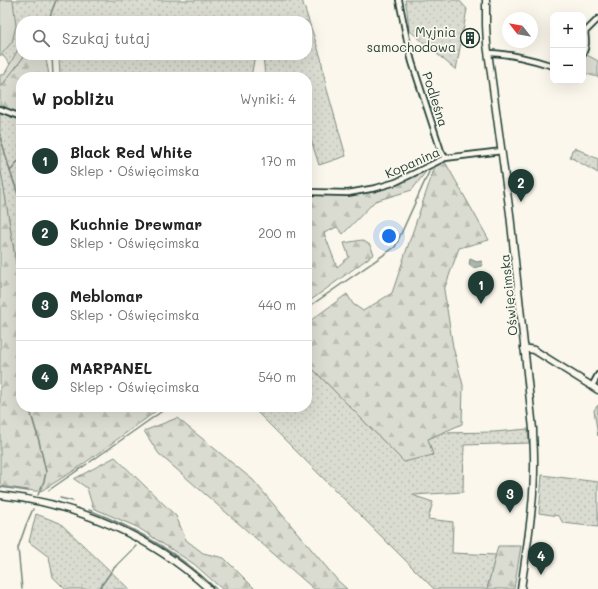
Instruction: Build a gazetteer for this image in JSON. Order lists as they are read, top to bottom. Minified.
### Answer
{"streets":{"street":["Podleśna","Kopanina","Oświęcimska"]},"crossings":[["Podleśna","Kopanina"],["Kopanina","Oświęcimska"]],"places":{"building":["Myjnia samochodowa"]},"north":"top left","page":{"map_buttons":["+","−"],"search":"Szukaj tutaj","heading":["W pobliżu","Wyniki: 4"],"list":[{"mark":"1","name":"Black Red White","note":"Sklep · Oświęcimska","value":"170 m"},{"mark":"2","name":"Kuchnie Drewmar","note":"Sklep · Oświęcimska","value":"200 m"},{"mark":"3","name":"Meblomar","note":"Sklep · Oświęcimska","value":"440 m"},{"mark":"4","name":"MARPANEL","note":"Sklep · Oświęcimska","value":"540 m"}],"pins":["2","1","3","4"]}}
